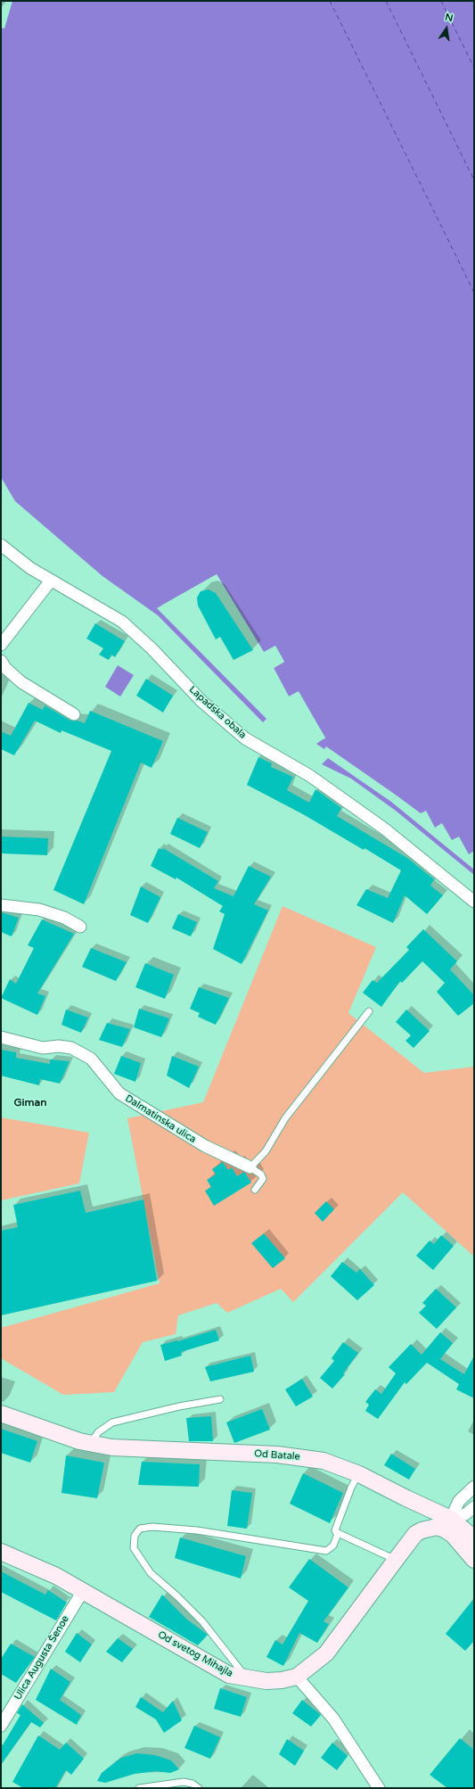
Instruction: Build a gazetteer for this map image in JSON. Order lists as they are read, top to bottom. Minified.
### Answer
{"streets":{"main road":["Od Batale","Od svetog Mihajla"],"street":["Lapadska obala","Dalmatinska ulica","Ulica Augusta Šenoe"]},"crossings":[["Od svetog Mihajla","Ulica Augusta Šenoe"]],"districts":["Giman"],"north":"top"}
